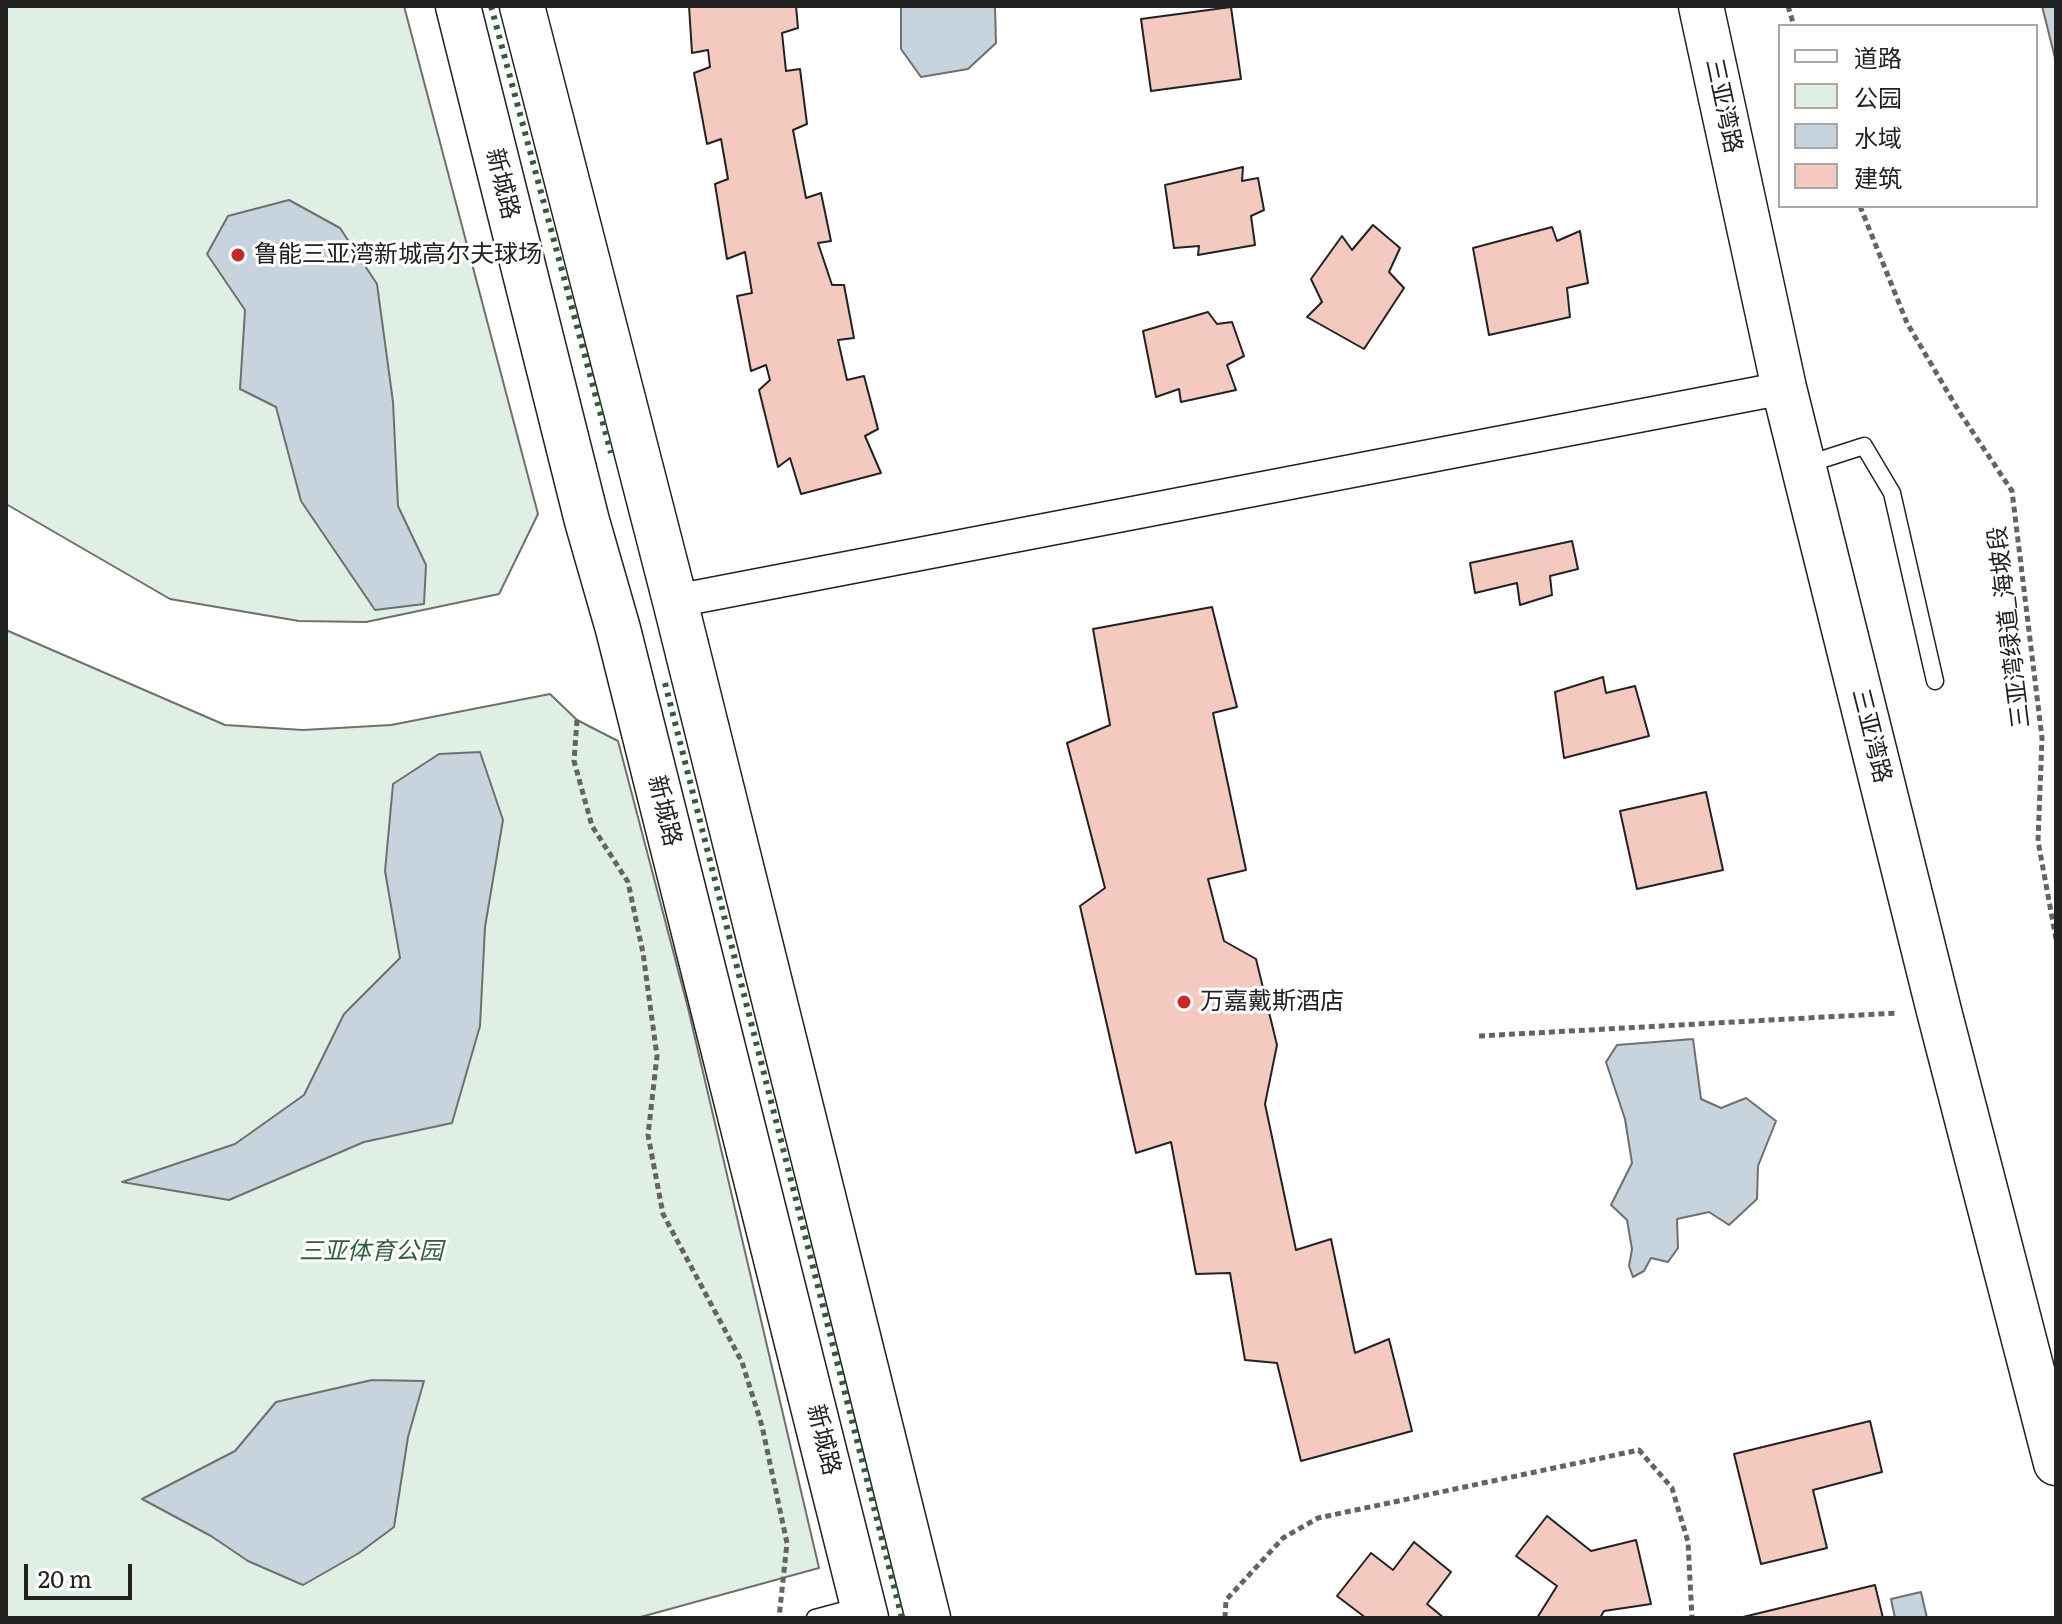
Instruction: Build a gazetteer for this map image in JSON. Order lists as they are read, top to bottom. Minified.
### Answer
{"streets":{"main road":["三亚湾路","新城路"],"path":["三亚湾绿道_海坡段"]},"parks":["三亚体育公园"],"places":["鲁能三亚湾新城高尔夫球场","万嘉戴斯酒店"],"legend":["道路","公园","水域","建筑"],"scale_bar":"20 m"}
